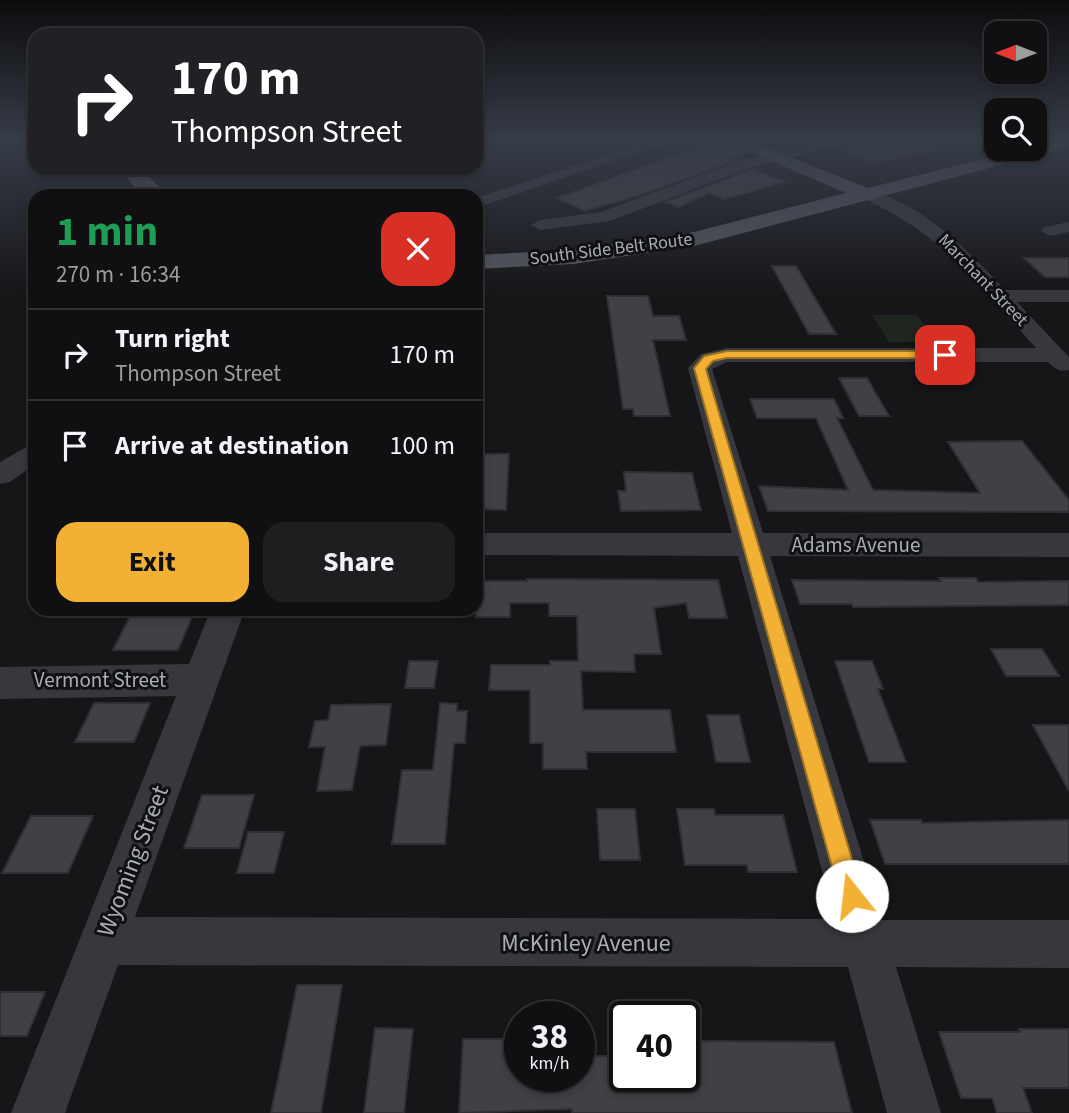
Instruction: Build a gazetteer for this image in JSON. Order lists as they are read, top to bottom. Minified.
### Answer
{"streets":{"main road":["South Side Belt Route","Marchant Street"],"street":["Adams Avenue","Vermont Street","Wyoming Street","McKinley Avenue"]},"crossings":[["South Side Belt Route","Marchant Street"],["Vermont Street","Wyoming Street"],["Wyoming Street","McKinley Avenue"]],"north":"left","page":{"turn":["170 m","Thompson Street"],"heading":["1 min","270 m · 16:34"],"list":[{"name":"Turn right","note":"Thompson Street","value":"170 m"},{"name":"Arrive at destination","value":"100 m"}],"buttons":["Exit","Share"],"speed":"38 km/h","limit":"40"}}
